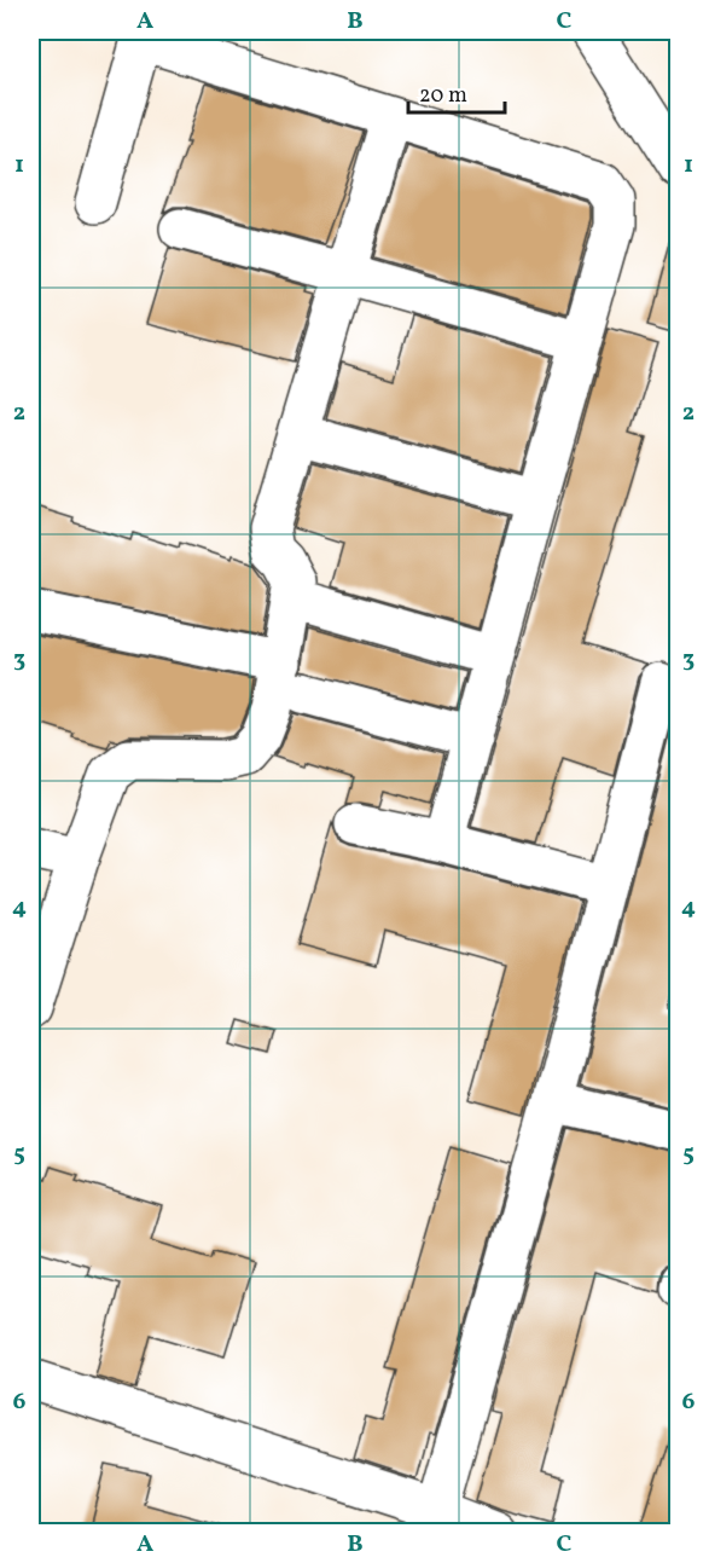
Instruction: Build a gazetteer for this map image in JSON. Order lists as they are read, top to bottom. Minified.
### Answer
{"scale_bar":"20 m","grid":{"columns":["A","B","C"],"rows":["1","2","3","4","5","6"]}}
